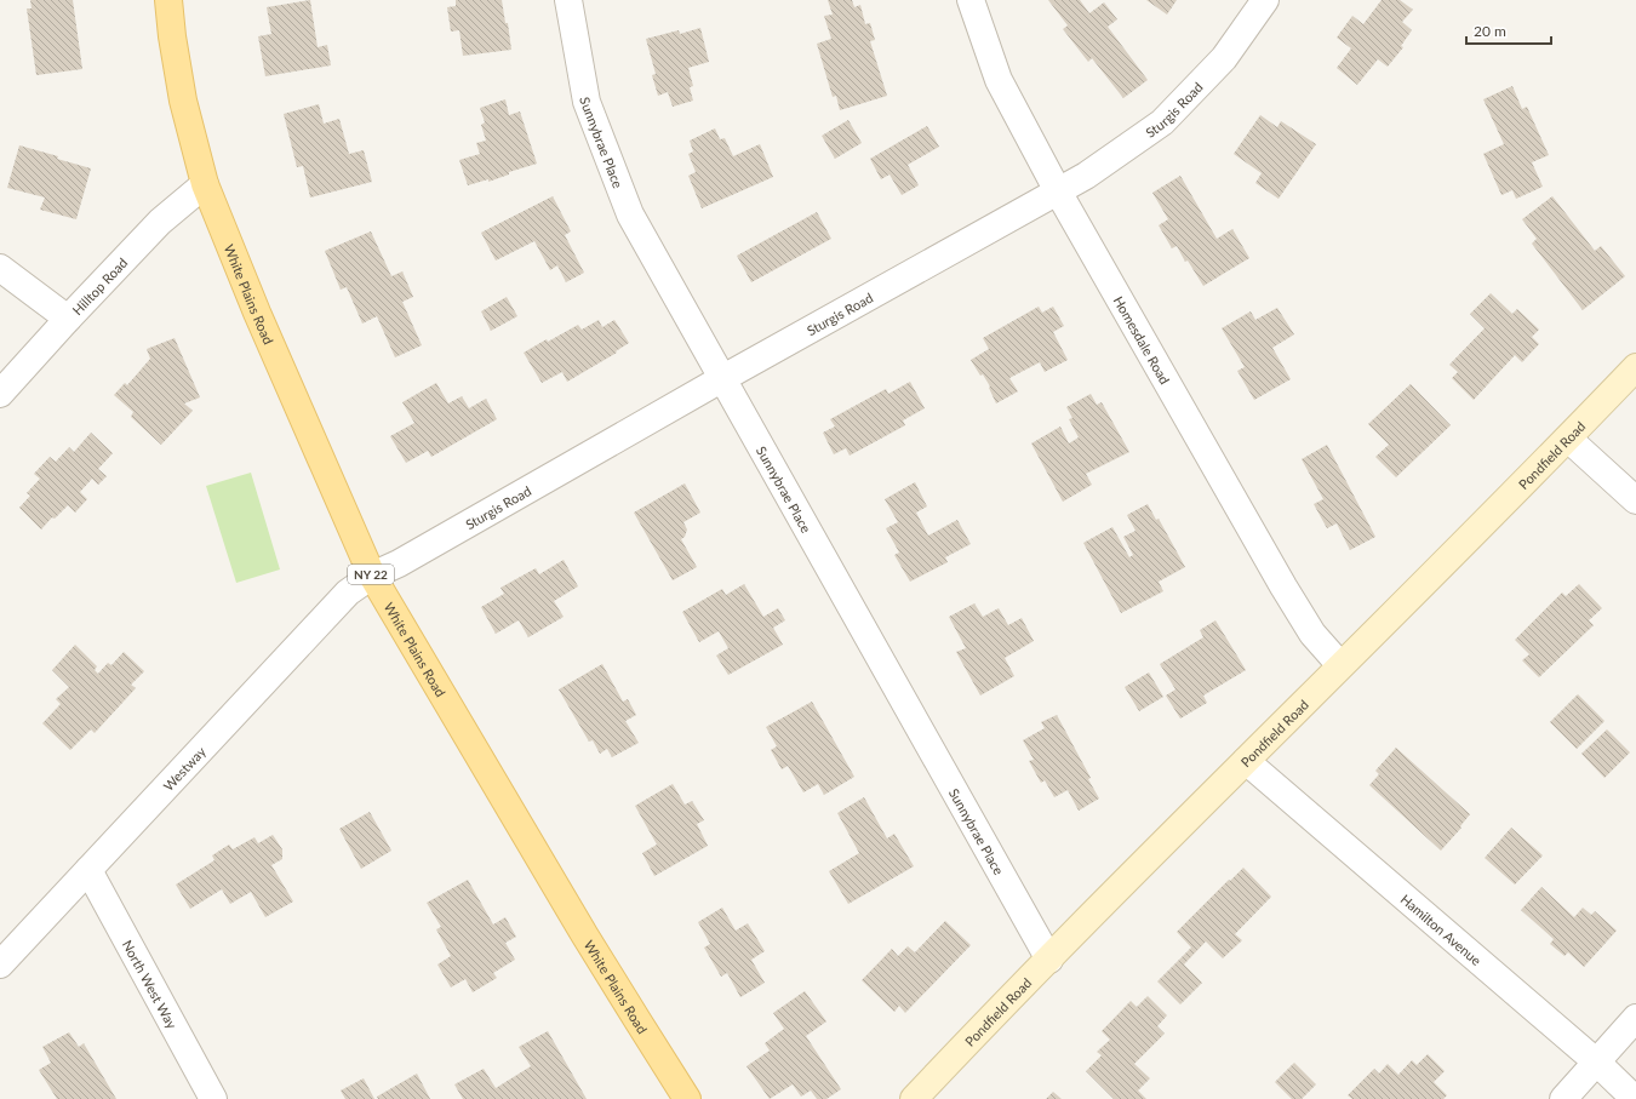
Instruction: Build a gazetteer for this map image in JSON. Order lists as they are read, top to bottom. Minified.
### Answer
{"streets":{"main road":["White Plains Road","NY 22"],"street":["Sturgis Road","Sunnybrae Place","Hilltop Road","Homesdale Road","Pondfield Road","Westway","Hamilton Avenue","North West Way"]},"crossings":[["Sturgis Road","Sunnybrae Place"],["Sturgis Road","White Plains Road"],["Sturgis Road","Homesdale Road"],["Sturgis Road","Westway"],["Sunnybrae Place","Pondfield Road"],["Hilltop Road","White Plains Road"],["White Plains Road","Westway"],["Homesdale Road","Pondfield Road"],["Pondfield Road","Hamilton Avenue"],["Westway","North West Way"]],"scale_bar":"20 m"}
